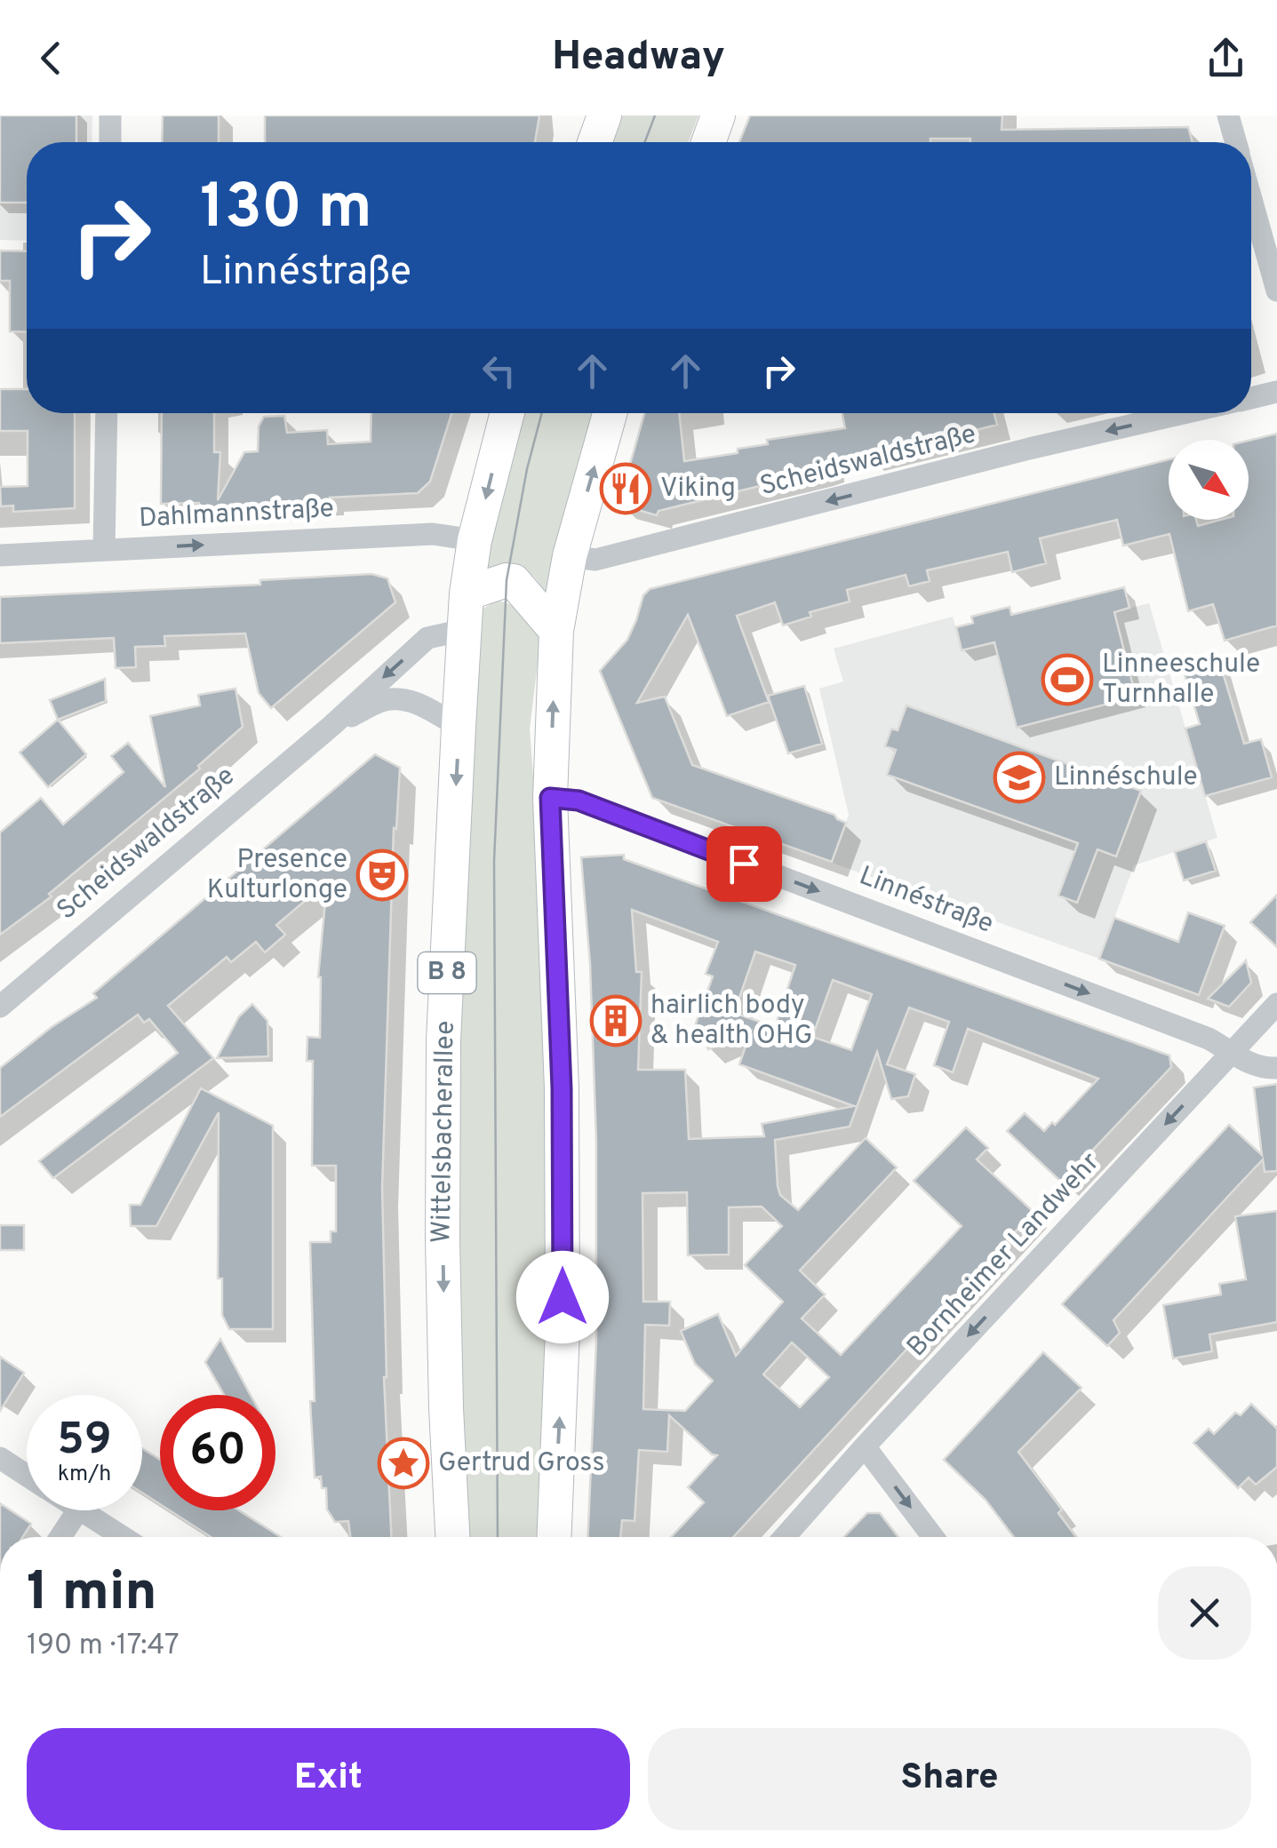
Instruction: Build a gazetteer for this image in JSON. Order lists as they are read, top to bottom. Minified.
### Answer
{"streets":{"main road":["B 8","Wittelsbacherallee"],"street":["Scheidswaldstraße","Dahlmannstraße","Linnéstraße","Bornheimer Landwehr"]},"crossings":[["Scheidswaldstraße","Wittelsbacherallee"],["Dahlmannstraße","Wittelsbacherallee"],["Linnéstraße","Bornheimer Landwehr"]],"one_way":["Scheidswaldstraße","Dahlmannstraße","Linnéstraße","Bornheimer Landwehr"],"places":{"restaurant":["Viking"],"sports":["Linneeschule Turnhalle"],"school or university":["Linnéschule"],"theatre":["Presence Kulturlonge"],"building":["hairlich body & health OHG"],"place":["Gertrud Gross"]},"north":"bottom right","page":{"header":"Headway","turn":["130 m","Linnéstraße"],"speed":"59 km/h","limit":"60","heading":["1 min","190 m · 17:47"],"buttons":["Exit","Share"]}}
